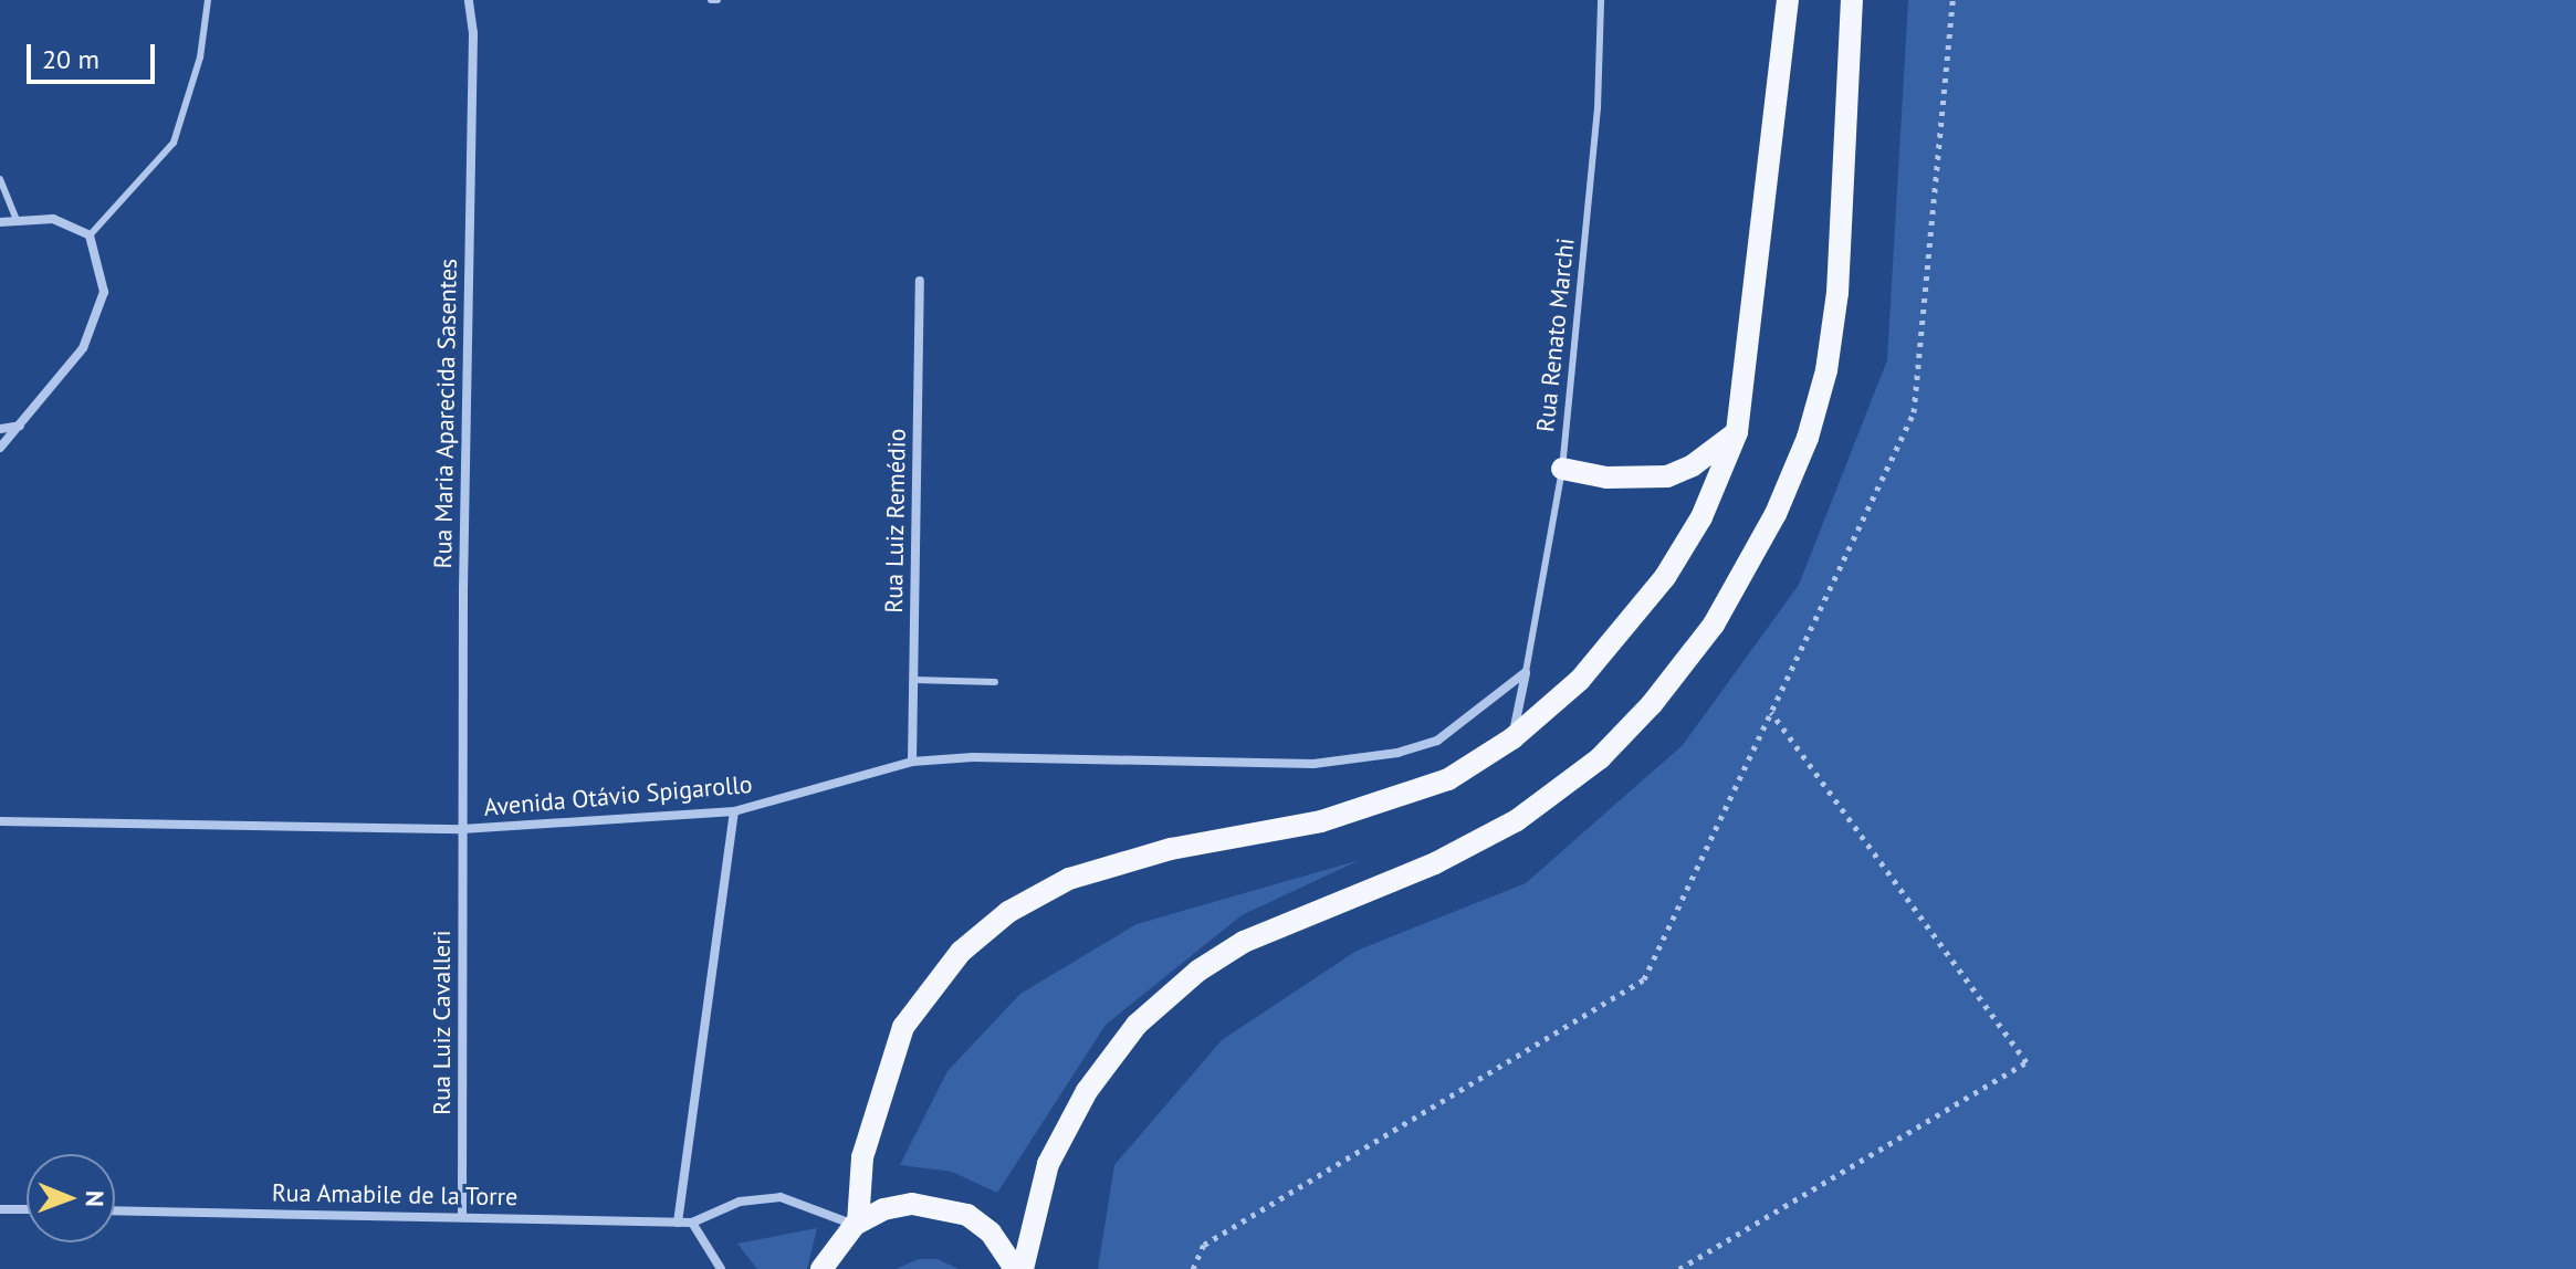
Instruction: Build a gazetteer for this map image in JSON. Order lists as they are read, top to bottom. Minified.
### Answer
{"streets":{"street":["Rua Maria Aparecida Sasentes","Rua Luiz Remédio","Avenida Otávio Spigarollo","Rua Luiz Cavalleri","Rua Amabile de la Torre"],"lane":["Rua Renato Marchi"]},"crossings":[["Rua Renato Marchi","Avenida Otávio Spigarollo"],["Rua Maria Aparecida Sasentes","Avenida Otávio Spigarollo"],["Rua Maria Aparecida Sasentes","Rua Luiz Cavalleri"],["Rua Luiz Remédio","Avenida Otávio Spigarollo"],["Avenida Otávio Spigarollo","Rua Luiz Cavalleri"],["Rua Luiz Cavalleri","Rua Amabile de la Torre"]],"scale_bar":"20 m","north":"right"}
